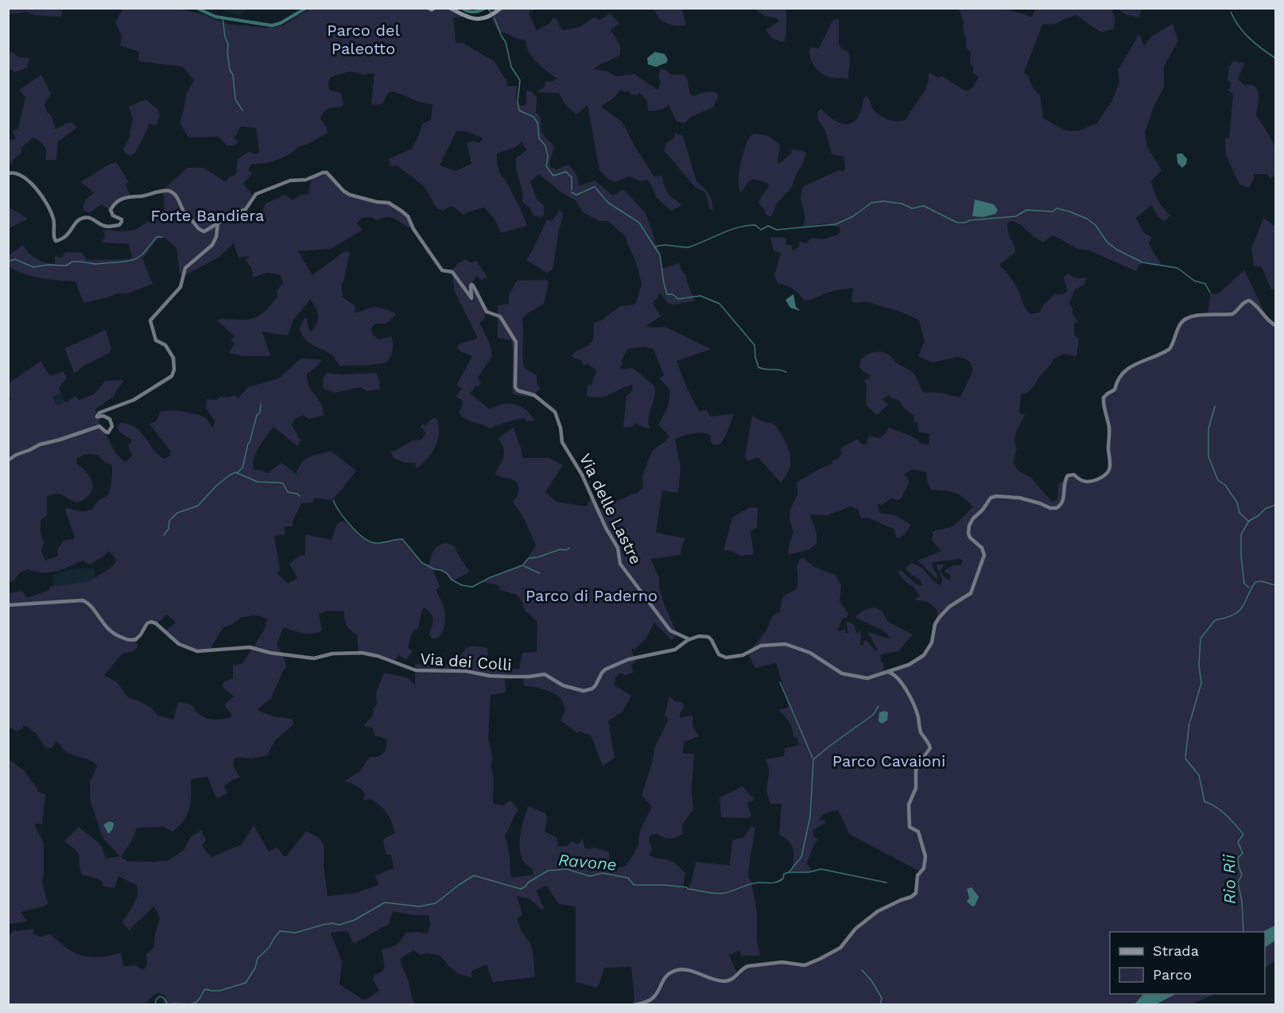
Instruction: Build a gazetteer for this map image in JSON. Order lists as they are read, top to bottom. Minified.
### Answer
{"streets":{"street":["Via delle Lastre","Via dei Colli"]},"crossings":[["Via delle Lastre","Via dei Colli"]],"water":["Ravone","Rio Rii"],"parks":["Parco del Paleotto","Forte Bandiera","Parco di Paderno","Parco Cavaioni"],"legend":["Strada","Parco"]}
